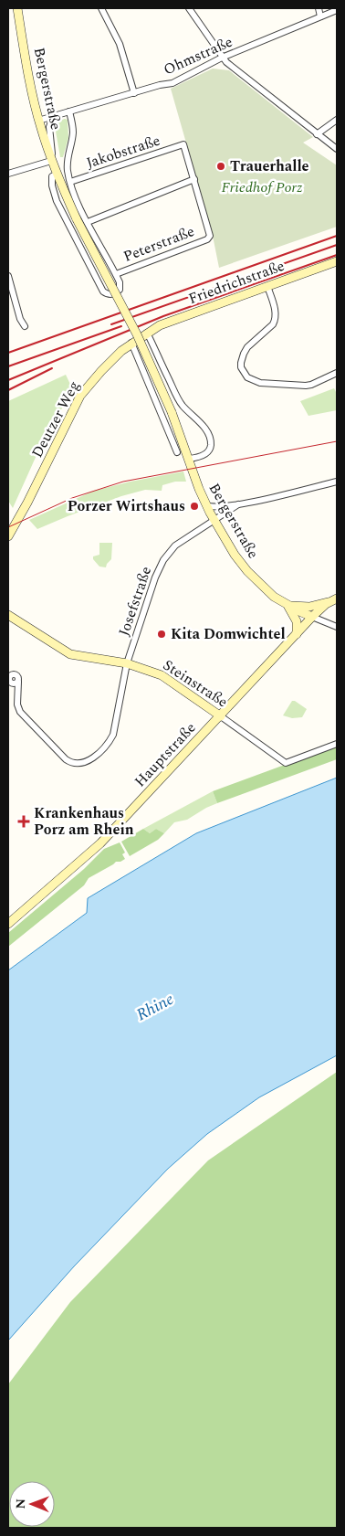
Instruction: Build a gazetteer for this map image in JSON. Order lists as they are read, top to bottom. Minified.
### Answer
{"streets":{"street":["Ohmstraße","Bergerstraße","Jakobstraße","Peterstraße","Friedrichstraße","Deutzer Weg","Josefstraße","Steinstraße","Hauptstraße"]},"crossings":[["Ohmstraße","Bergerstraße"],["Bergerstraße","Jakobstraße"],["Bergerstraße","Peterstraße"],["Bergerstraße","Josefstraße"],["Bergerstraße","Hauptstraße"],["Jakobstraße","Peterstraße"],["Friedrichstraße","Deutzer Weg"],["Josefstraße","Steinstraße"],["Steinstraße","Hauptstraße"]],"water":["Rhine"],"parks":["Friedhof Porz"],"places":{"other":["Trauerhalle","Porzer Wirtshaus","Kita Domwichtel"],"health":["Krankenhaus Porz am Rhein"]},"north":"left"}
